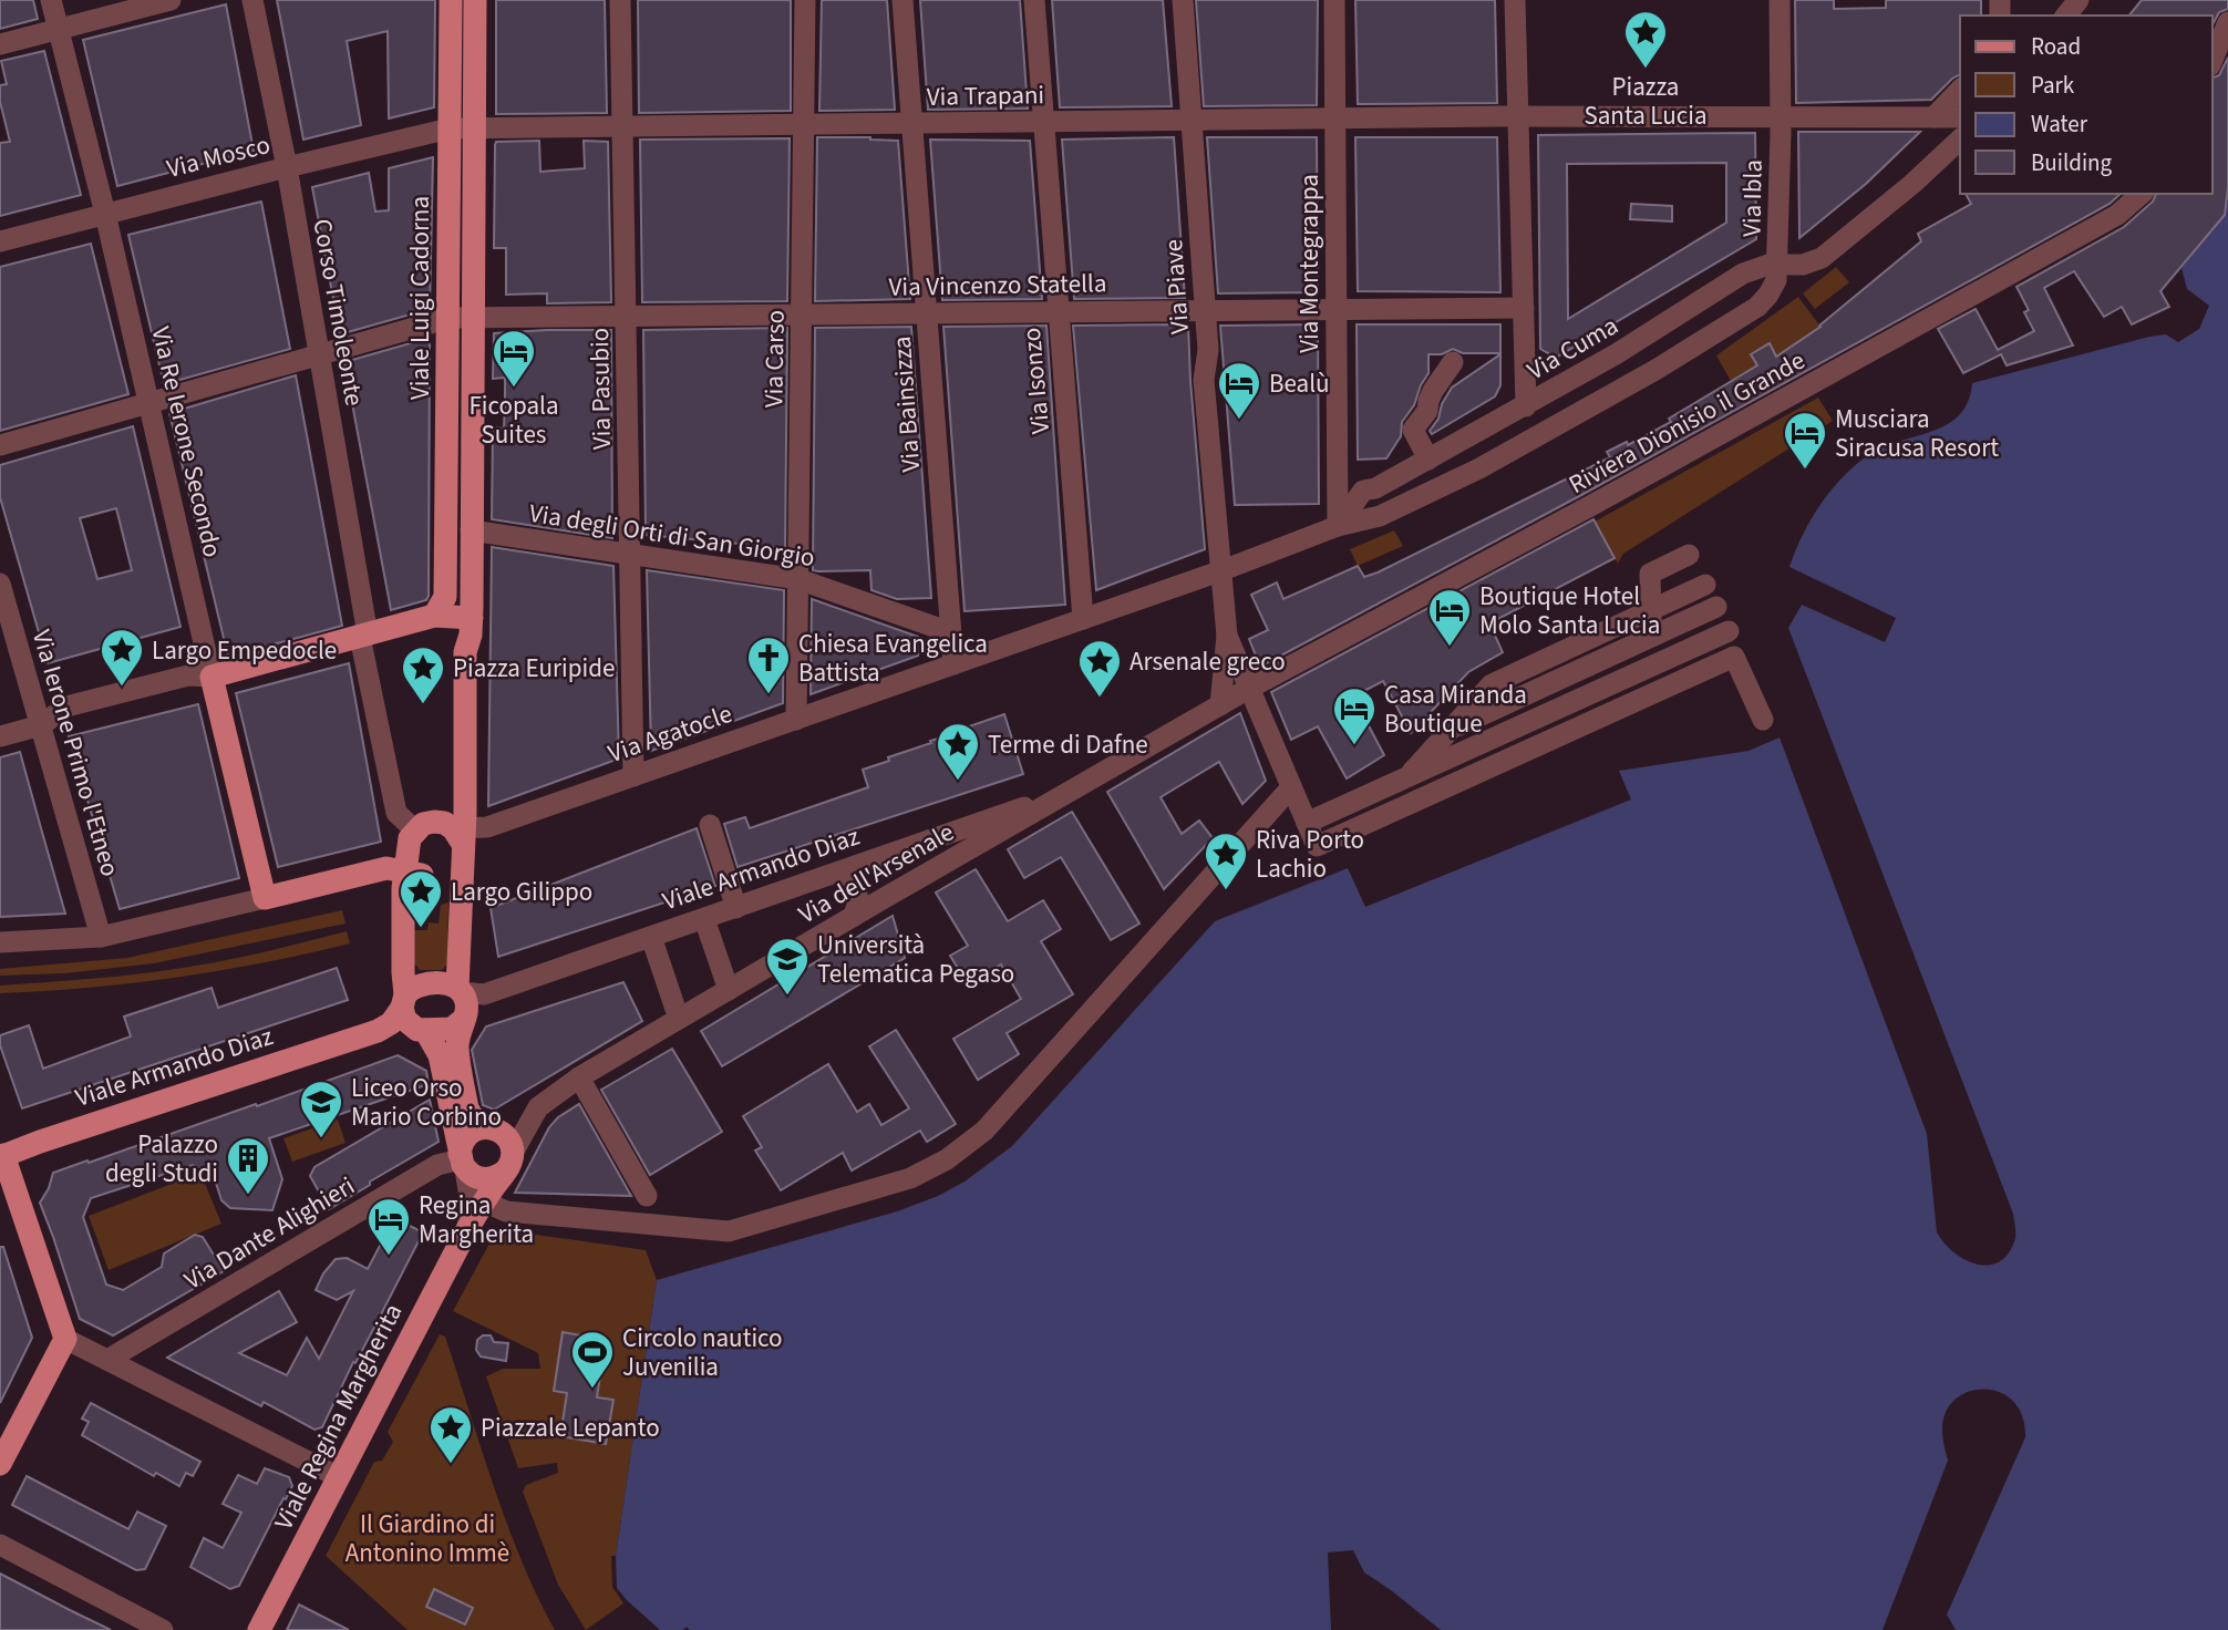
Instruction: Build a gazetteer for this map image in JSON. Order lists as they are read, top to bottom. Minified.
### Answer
{"streets":{"main road":["Viale Luigi Cadorna","Via Re Ierone Secondo","Viale Armando Diaz","Viale Regina Margherita"],"street":["Via Trapani","Via Mosco","Via Ibla","Via Montegrappa","Via Vincenzo Statella","Via Piave","Corso Timoleonte","Via Cuma","Via Carso","Via Isonzo","Via Pasubio","Via Bainsizza","Riviera Dionisio il Grande","Via degli Orti di San Giorgio","Via Agatocle","Via Ierone Primo l'Etneo","Via dell'Arsenale","Via Dante Alighieri"]},"crossings":[["Via Trapani","Via Mosco"],["Via Trapani","Via Ibla"],["Via Trapani","Via Montegrappa"],["Via Trapani","Via Piave"],["Via Trapani","Viale Luigi Cadorna"],["Via Trapani","Via Carso"],["Via Trapani","Via Isonzo"],["Via Trapani","Via Pasubio"],["Via Trapani","Via Bainsizza"],["Via Mosco","Viale Luigi Cadorna"],["Via Mosco","Corso Timoleonte"],["Via Mosco","Via Re Ierone Secondo"],["Via Ibla","Via Montegrappa"],["Via Ibla","Via Cuma"],["Via Ibla","Via Agatocle"],["Via Montegrappa","Via Vincenzo Statella"],["Via Montegrappa","Via Cuma"],["Via Montegrappa","Via Agatocle"],["Via Vincenzo Statella","Via Piave"],["Via Vincenzo Statella","Viale Luigi Cadorna"],["Via Vincenzo Statella","Corso Timoleonte"],["Via Vincenzo Statella","Via Carso"],["Via Vincenzo Statella","Via Isonzo"],["Via Vincenzo Statella","Via Pasubio"],["Via Vincenzo Statella","Via Bainsizza"],["Via Vincenzo Statella","Via Re Ierone Secondo"],["Via Piave","Via Agatocle"],["Viale Luigi Cadorna","Corso Timoleonte"],["Viale Luigi Cadorna","Via degli Orti di San Giorgio"],["Viale Luigi Cadorna","Via Agatocle"],["Viale Luigi Cadorna","Viale Armando Diaz"],["Corso Timoleonte","Via Agatocle"],["Via Cuma","Via Agatocle"],["Via Carso","Via degli Orti di San Giorgio"],["Via Carso","Via Agatocle"],["Via Isonzo","Via Agatocle"],["Via Pasubio","Via degli Orti di San Giorgio"],["Via Pasubio","Via Agatocle"],["Via Bainsizza","Via degli Orti di San Giorgio"],["Via Bainsizza","Via Agatocle"],["Riviera Dionisio il Grande","Via dell'Arsenale"],["Viale Armando Diaz","Via dell'Arsenale"],["Via dell'Arsenale","Via Dante Alighieri"],["Via dell'Arsenale","Viale Regina Margherita"],["Via Dante Alighieri","Viale Regina Margherita"]],"parks":["Il Giardino di Antonino Immè"],"places":{"place":["Piazza Santa Lucia","Largo Empedocle","Arsenale greco","Piazza Euripide","Terme di Dafne","Riva Porto Lachio","Largo Gilippo","Piazzale Lepanto"],"hotel":["Ficopala Suites","Bealù","Musciara Siracusa Resort","Boutique Hotel Molo Santa Lucia","Casa Miranda Boutique","Regina Margherita"],"church":["Chiesa Evangelica Battista"],"school or university":["Università Telematica Pegaso","Liceo Orso Mario Corbino"],"building":["Palazzo degli Studi"],"sports":["Circolo nautico Juvenilia"]},"legend":["Road","Park","Water","Building"]}
